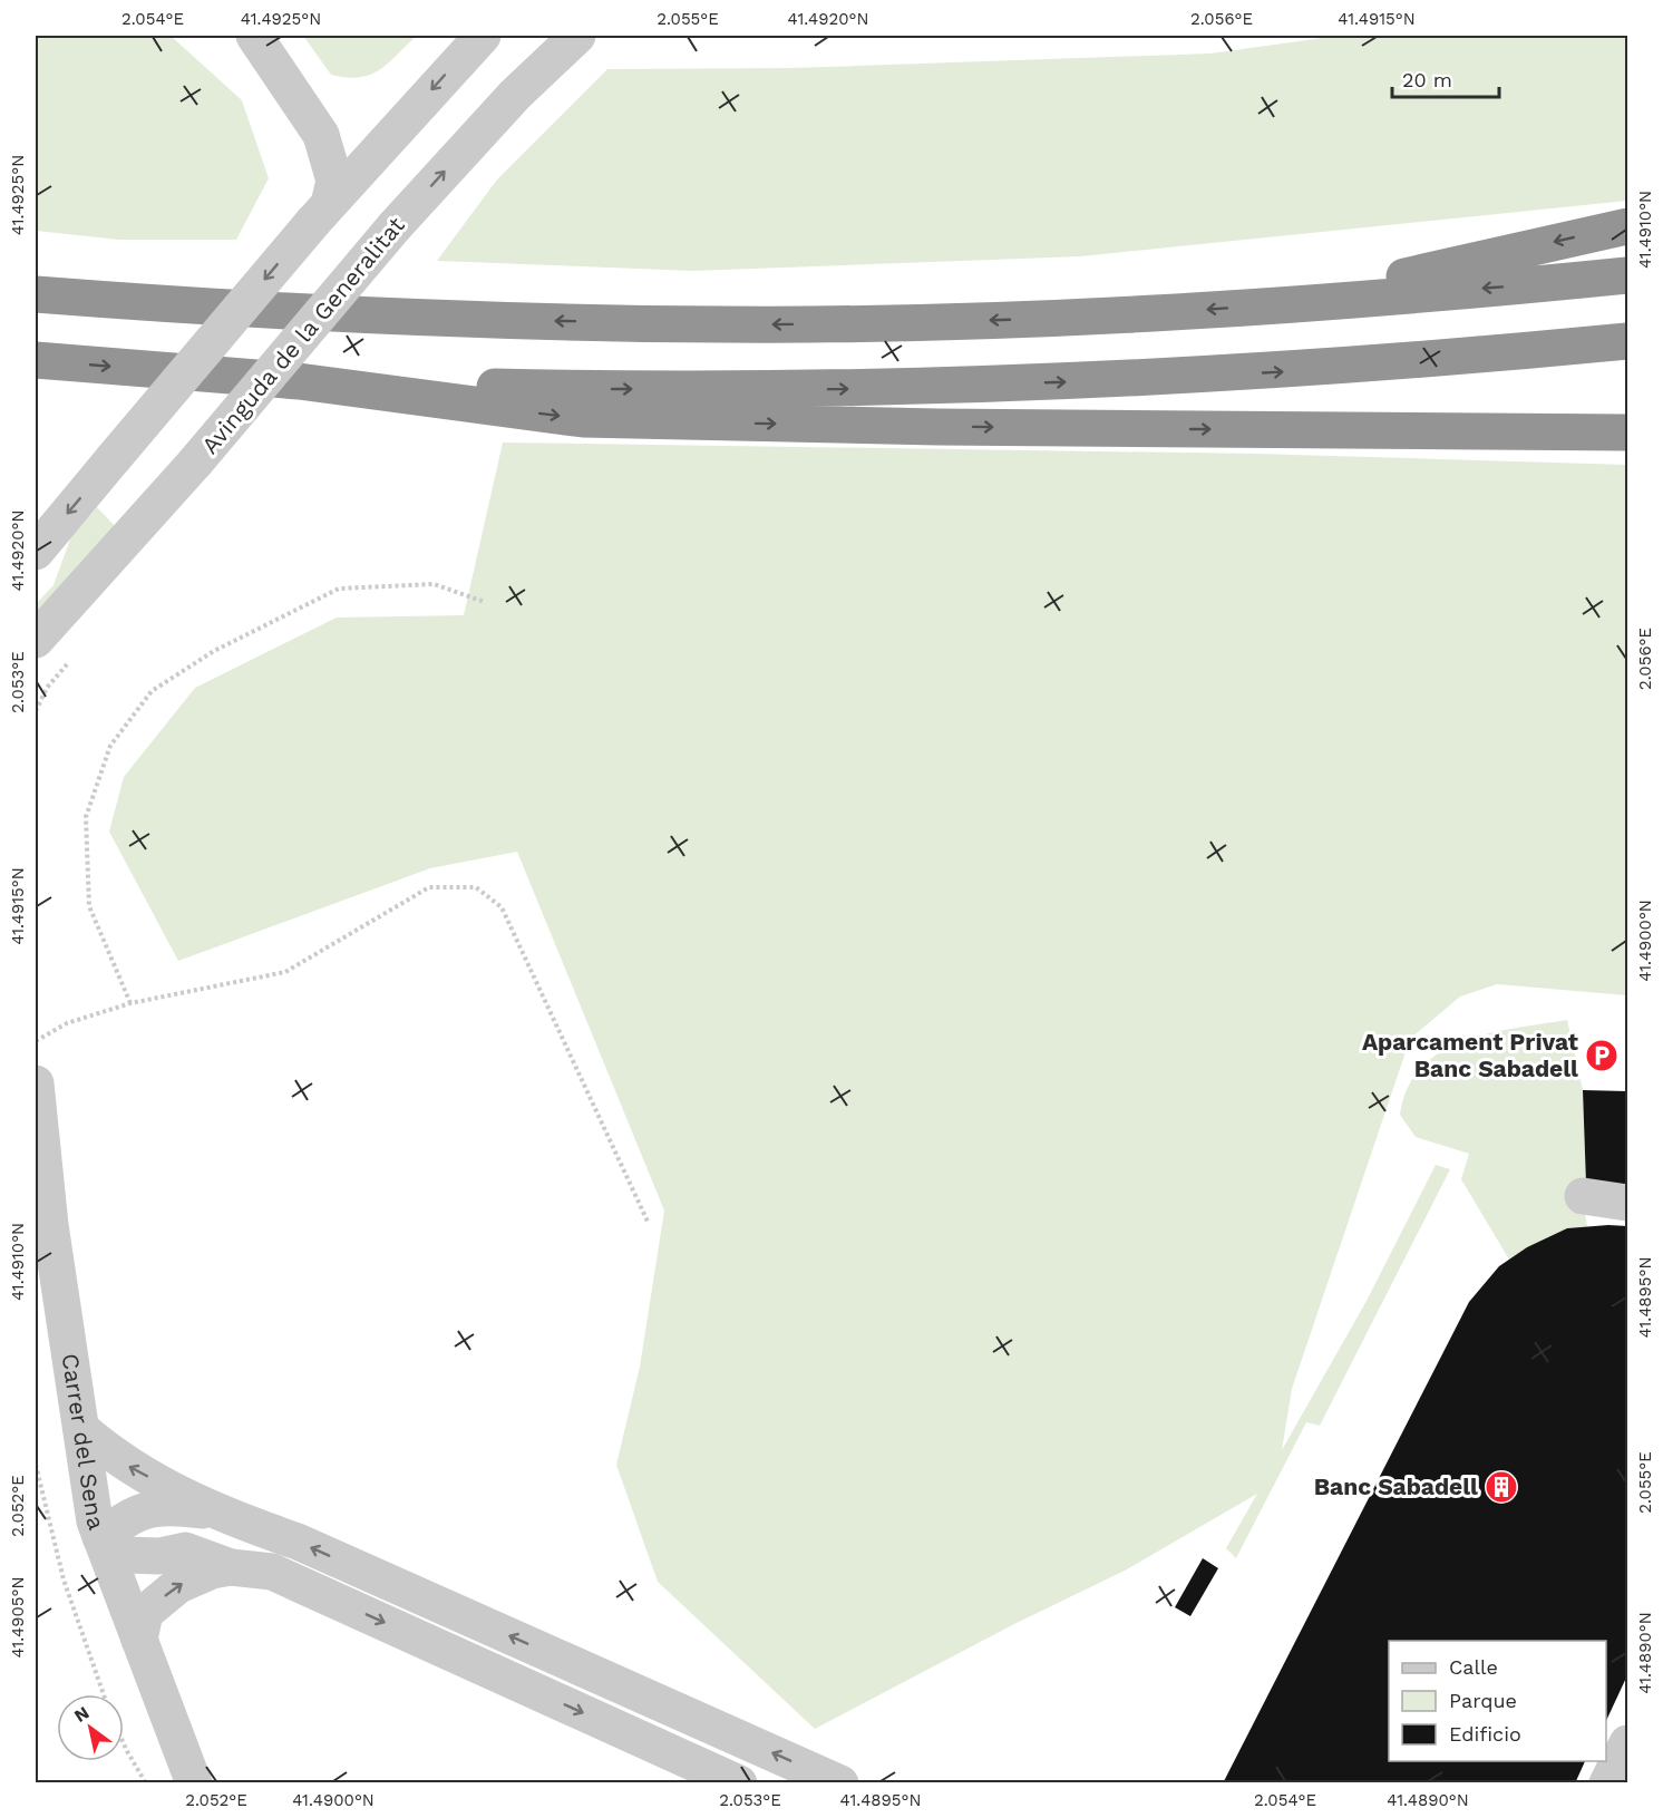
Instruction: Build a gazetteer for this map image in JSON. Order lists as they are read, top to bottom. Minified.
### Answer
{"streets":{"street":["Avinguda de la Generalitat","Carrer del Sena"]},"places":{"parking":["Aparcament Privat Banc Sabadell"],"building":["Banc Sabadell"]},"legend":["Calle","Parque","Edificio"],"scale_bar":"20 m","north":"top left","coordinates":["2.054°E","41.4925°N","2.055°E","41.4920°N","2.056°E","41.4915°N","41.4910°N","2.053°E","41.4900°N","41.4895°N","2.052°E","41.4905°N","41.4890°N"]}
